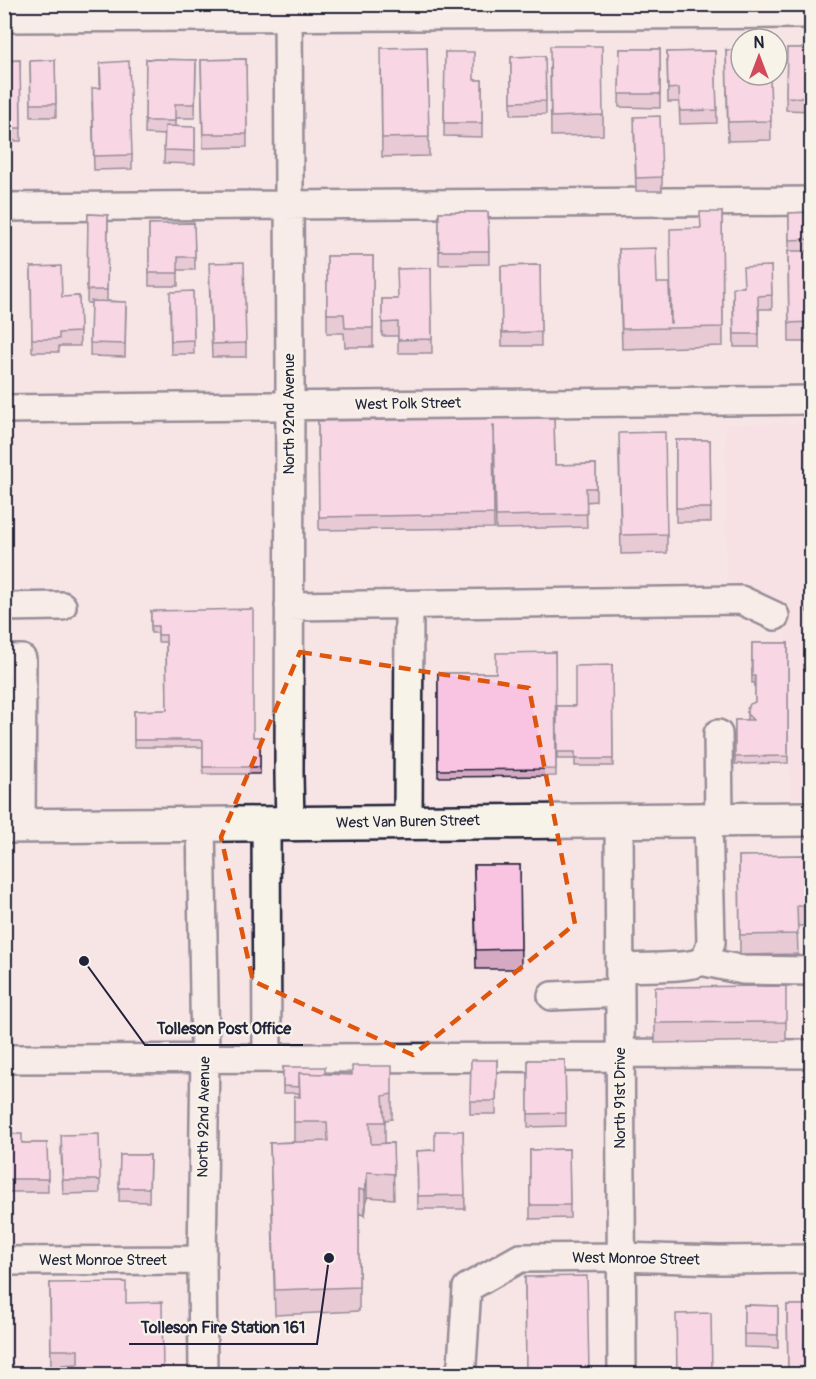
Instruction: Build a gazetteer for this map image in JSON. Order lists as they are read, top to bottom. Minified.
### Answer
{"streets":{"main road":["West Van Buren Street"],"street":["West Polk Street","North 92nd Avenue","North 91st Drive","West Monroe Street"]},"crossings":[["West Polk Street","North 92nd Avenue"],["North 92nd Avenue","West Van Buren Street"],["North 92nd Avenue","West Monroe Street"],["West Van Buren Street","North 91st Drive"],["North 91st Drive","West Monroe Street"]],"places":["Tolleson Post Office","Tolleson Fire Station 161"],"north":"top"}
